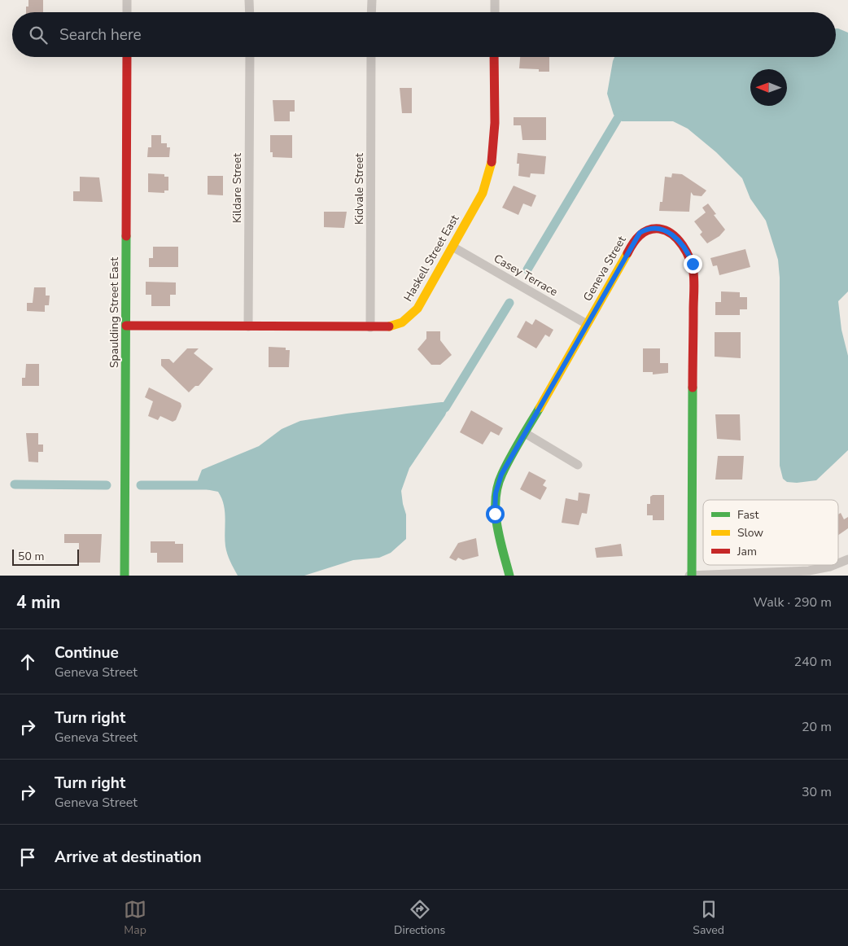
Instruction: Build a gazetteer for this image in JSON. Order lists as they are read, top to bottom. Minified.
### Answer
{"streets":{"street":["Kildare Street","Kidvale Street","Haskell Street East","Geneva Street","Casey Terrace","Spaulding Street East"]},"crossings":[["Kildare Street","Haskell Street East"],["Kidvale Street","Haskell Street East"],["Haskell Street East","Casey Terrace"],["Haskell Street East","Spaulding Street East"],["Geneva Street","Casey Terrace"]],"legend":["Fast","Slow","Jam"],"scale_bar":"50 m","north":"left","page":{"search":"Search here","scale":"50 m","heading":["4 min","Walk · 290 m"],"list":[["Continue","Geneva Street","240 m"],["Turn right","Geneva Street","20 m"],["Turn right","Geneva Street","30 m"],"Arrive at destination"],"nav":["Map","Directions","Saved"]}}
